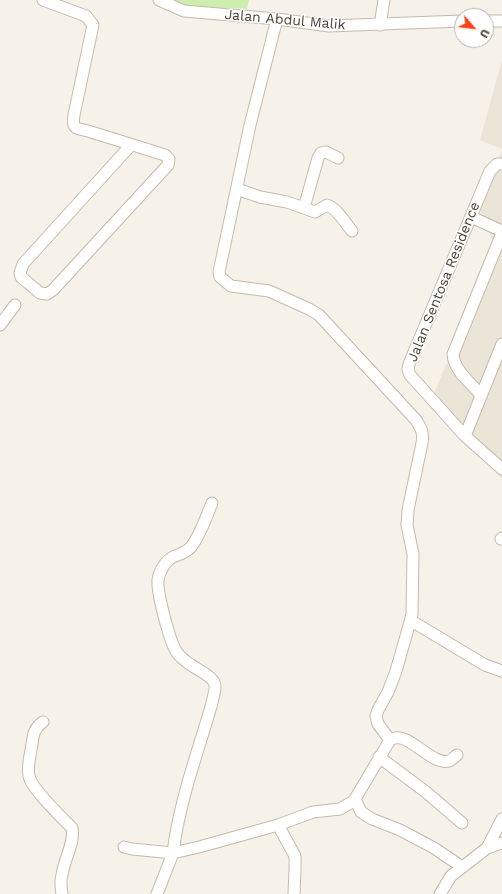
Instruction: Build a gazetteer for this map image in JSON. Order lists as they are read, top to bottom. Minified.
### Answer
{"streets":{"street":["Jalan Abdul Malik","Jalan Sentosa Residence"]},"north":"bottom right"}
